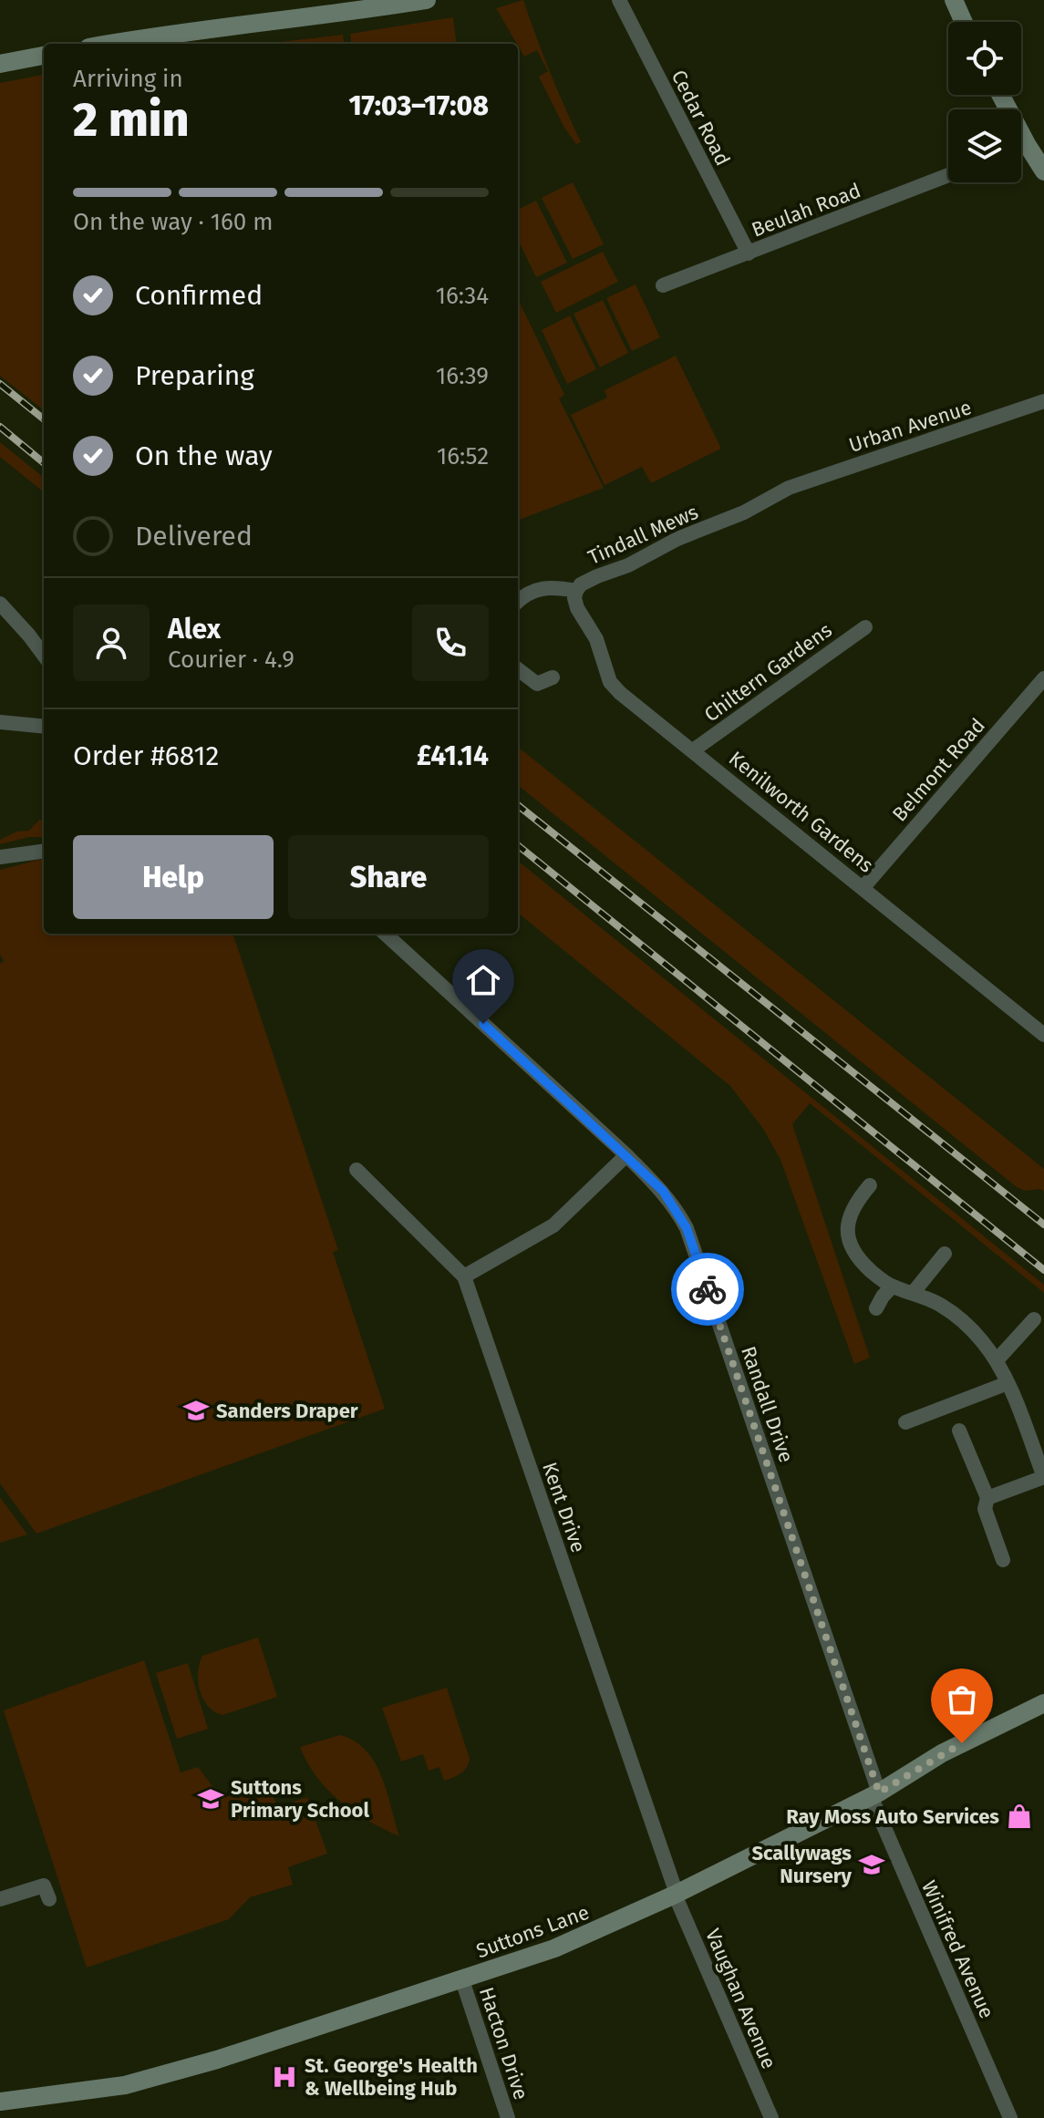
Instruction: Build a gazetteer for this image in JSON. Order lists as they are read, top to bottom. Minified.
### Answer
{"streets":{"street":["Cedar Road","Beulah Road","Urban Avenue","Tindall Mews","Chiltern Gardens","Belmont Road","Kenilworth Gardens","Randall Drive","Kent Drive","Suttons Lane","Winifred Avenue","Vaughan Avenue","Hacton Drive"]},"crossings":[["Cedar Road","Beulah Road"],["Urban Avenue","Tindall Mews"],["Tindall Mews","Kenilworth Gardens"],["Chiltern Gardens","Kenilworth Gardens"],["Belmont Road","Kenilworth Gardens"],["Randall Drive","Suttons Lane"],["Randall Drive","Winifred Avenue"],["Kent Drive","Suttons Lane"],["Kent Drive","Vaughan Avenue"],["Suttons Lane","Winifred Avenue"],["Suttons Lane","Vaughan Avenue"],["Suttons Lane","Hacton Drive"]],"places":{"school or university":["Sanders Draper","Suttons Primary School","Scallywags Nursery"],"shop":["Ray Moss Auto Services"],"hospital":["St. George's Health & Wellbeing Hub"]},"page":{"heading":["2 min","Arriving in","17:03–17:08"],"panel":["Alex","Courier · 4.9","Order #6812","£41.14"],"bar":"On the way · 160 m","list":[["Confirmed","16:34"],["Preparing","16:39"],["On the way","16:52"],"Delivered"],"buttons":["Help","Share"]}}
